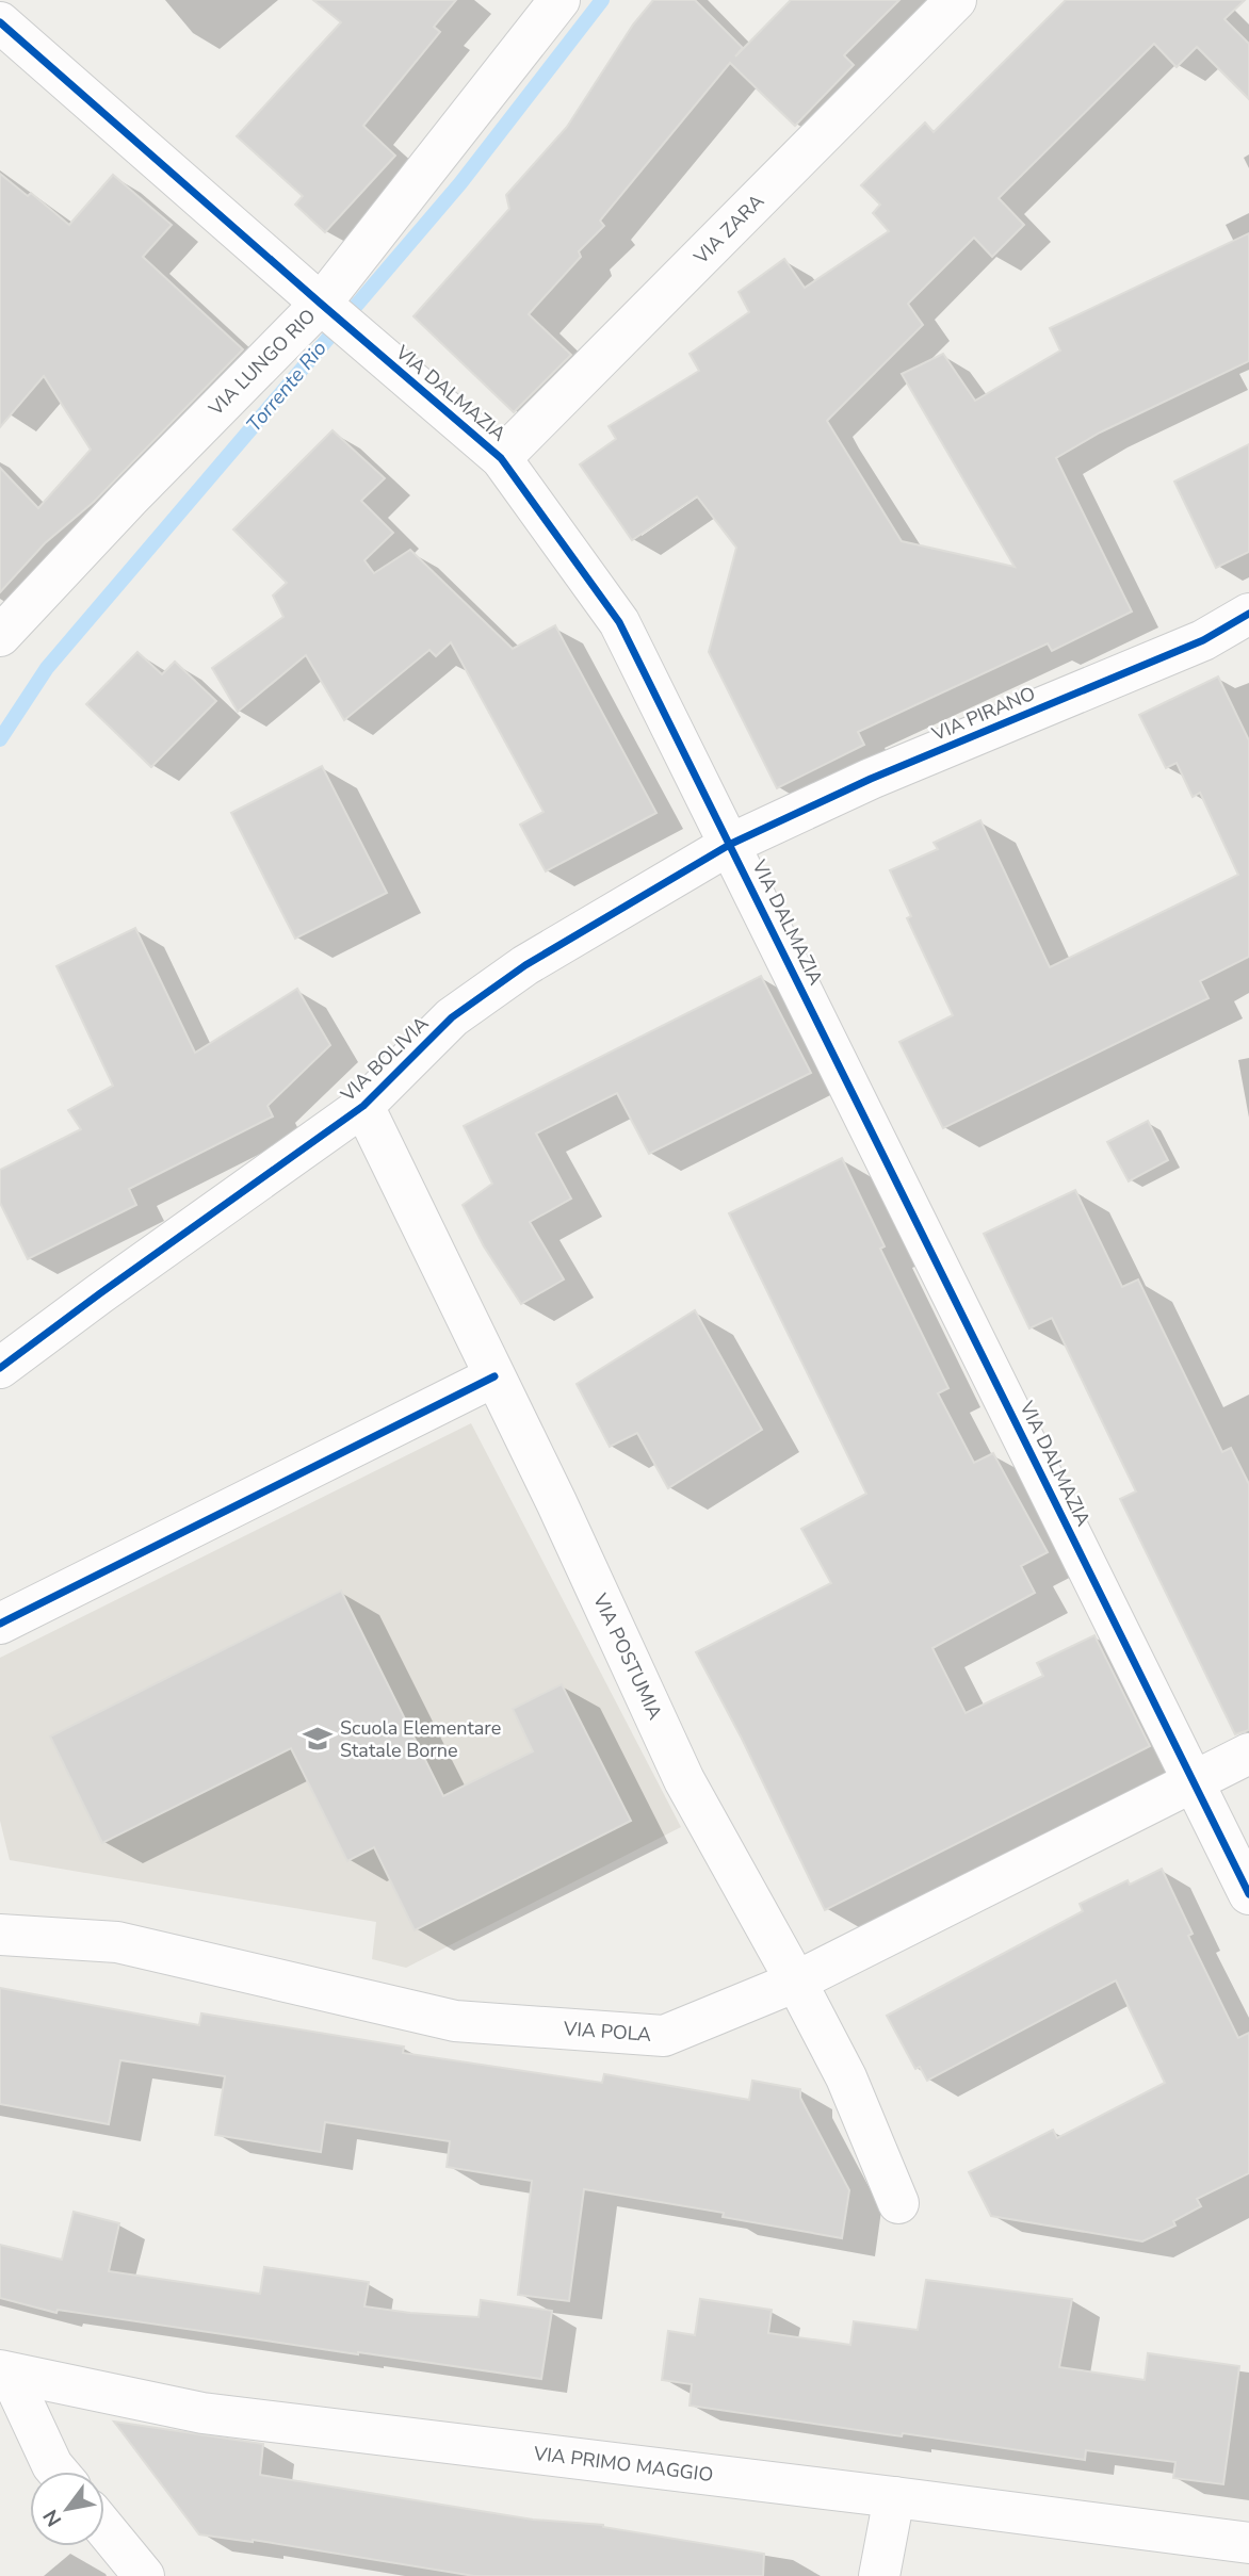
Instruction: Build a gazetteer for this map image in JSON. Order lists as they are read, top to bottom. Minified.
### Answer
{"streets":{"street":["VIA ZARA","VIA LUNGO RIO","VIA DALMAZIA","VIA PIRANO","VIA BOLIVIA","VIA POSTUMIA","VIA POLA","VIA PRIMO MAGGIO"]},"crossings":[["VIA ZARA","VIA DALMAZIA"],["VIA LUNGO RIO","VIA DALMAZIA"],["VIA DALMAZIA","VIA PIRANO"],["VIA DALMAZIA","VIA BOLIVIA"],["VIA DALMAZIA","VIA POLA"],["VIA PIRANO","VIA BOLIVIA"],["VIA BOLIVIA","VIA POSTUMIA"],["VIA POSTUMIA","VIA POLA"]],"water":["Torrente Rio"],"places":{"school or university":["Scuola Elementare Statale Borne"]},"north":"bottom left"}
